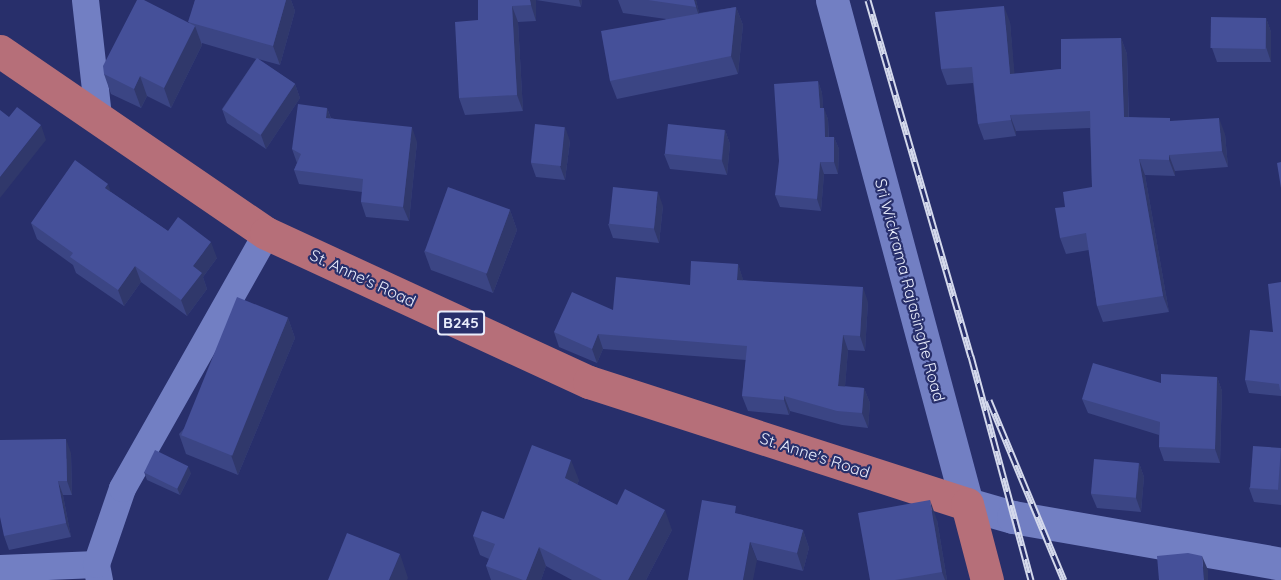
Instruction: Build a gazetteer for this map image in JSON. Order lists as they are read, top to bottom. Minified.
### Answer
{"streets":{"main road":["St. Anne's Road","Sri Wickrama Rajasinghe Road","B245"]},"crossings":[["St. Anne's Road","Sri Wickrama Rajasinghe Road"]]}
